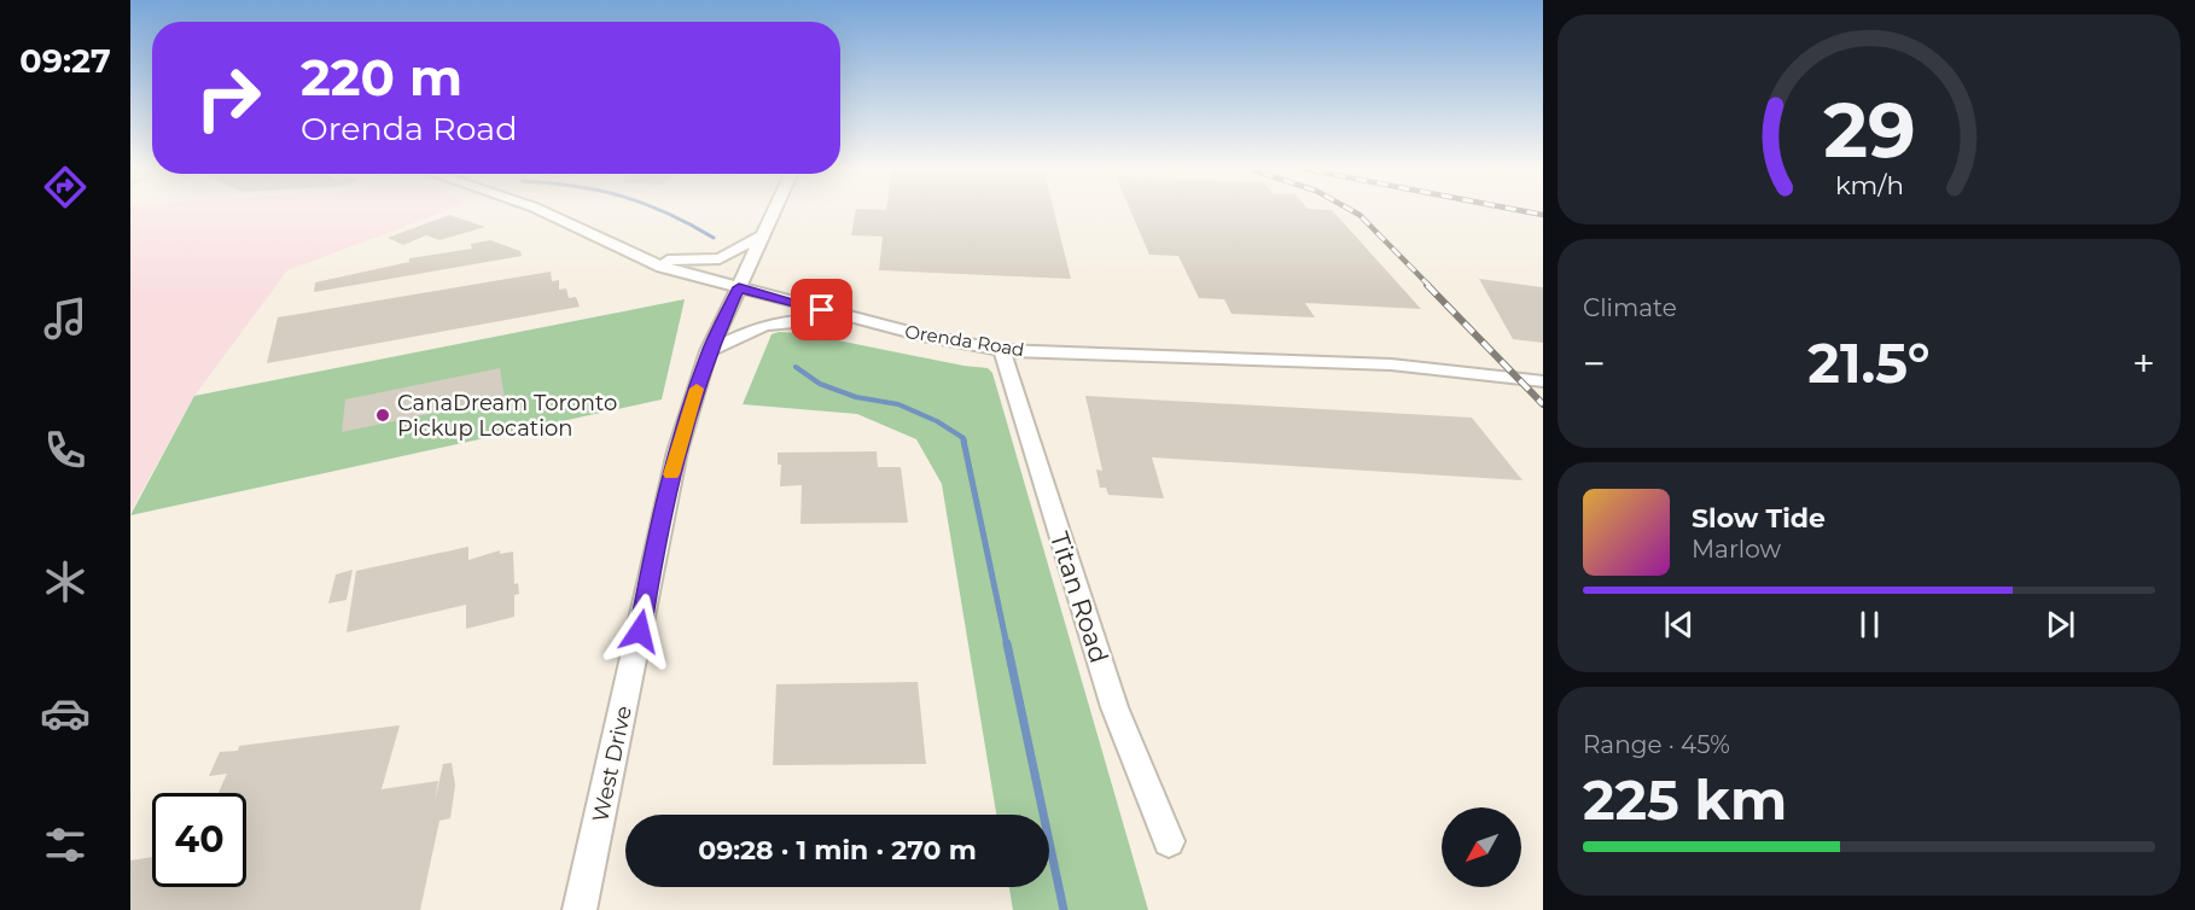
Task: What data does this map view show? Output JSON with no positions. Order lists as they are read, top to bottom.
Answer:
{
  "streets": {
    "street": ["Orenda Road", "Titan Road", "West Drive"]
  },
  "crossings": [
    ["Orenda Road", "Titan Road"],
    ["Orenda Road", "West Drive"]
  ],
  "places": ["CanaDream Toronto Pickup Location"],
  "north": "bottom left",
  "page": {
    "tabs": "09:27",
    "turn": ["220 m", "Orenda Road"],
    "tile": [
      "Climate",
      ["Range · 45%", "225 km"]
    ],
    "heat": ["−", "21.5°", "+"],
    "song": ["Slow Tide", "Marlow"],
    "limit": "40",
    "trip": "09:28 · 1 min · 270 m",
    "gauge": ["29", "km/h"]
  }
}
